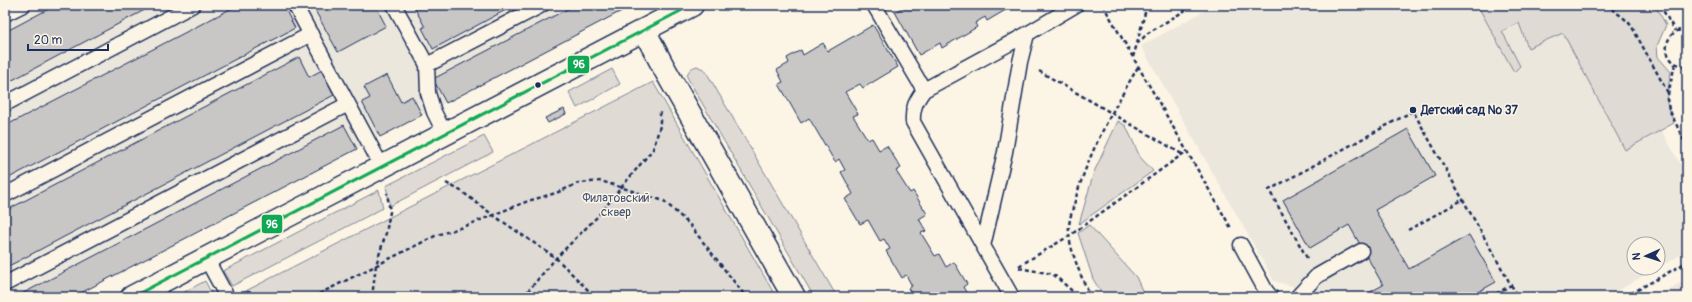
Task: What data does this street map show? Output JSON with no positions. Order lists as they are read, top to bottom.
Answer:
{
  "parks": ["Филатовский сквер"],
  "places": ["Детский сад № 37"],
  "lines": ["transit line 96"],
  "scale_bar": "20 m",
  "north": "left"
}
